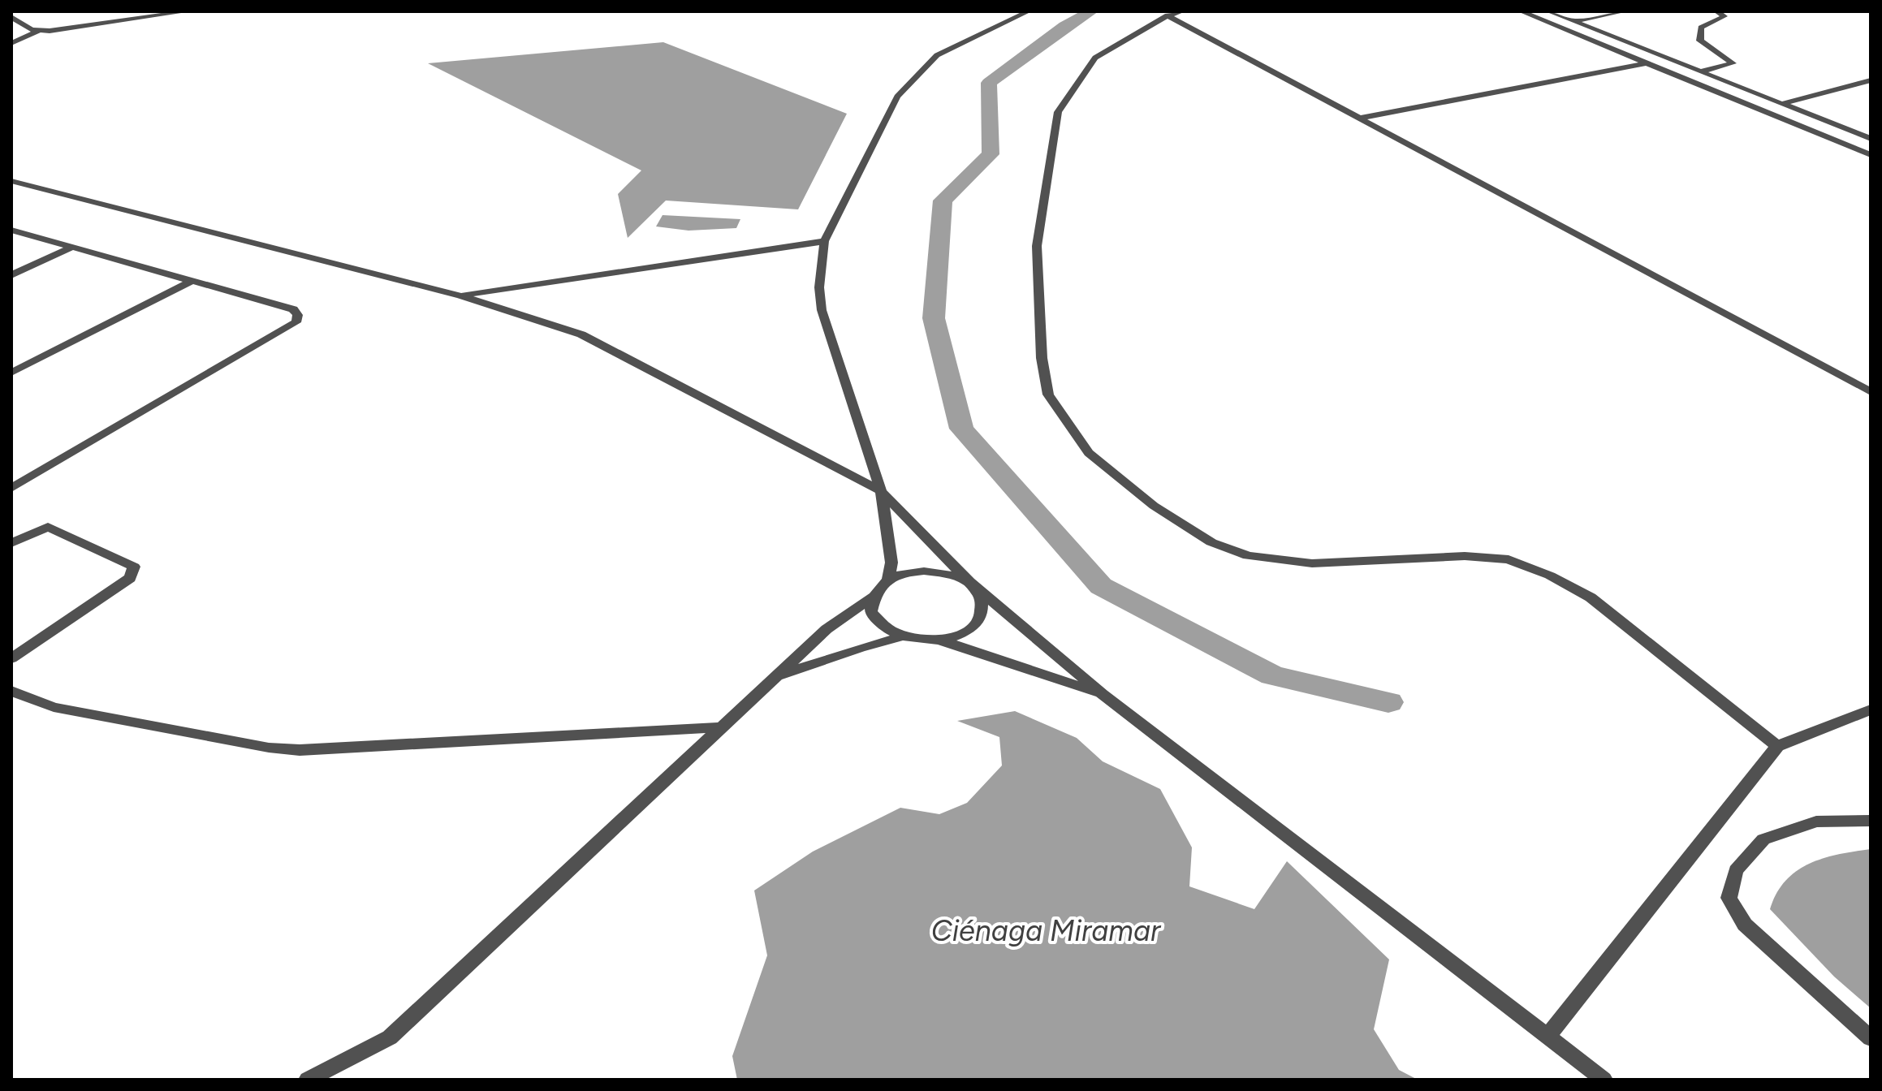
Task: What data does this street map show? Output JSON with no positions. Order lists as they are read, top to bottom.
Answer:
{
  "water": ["Ciénaga Miramar"]
}
